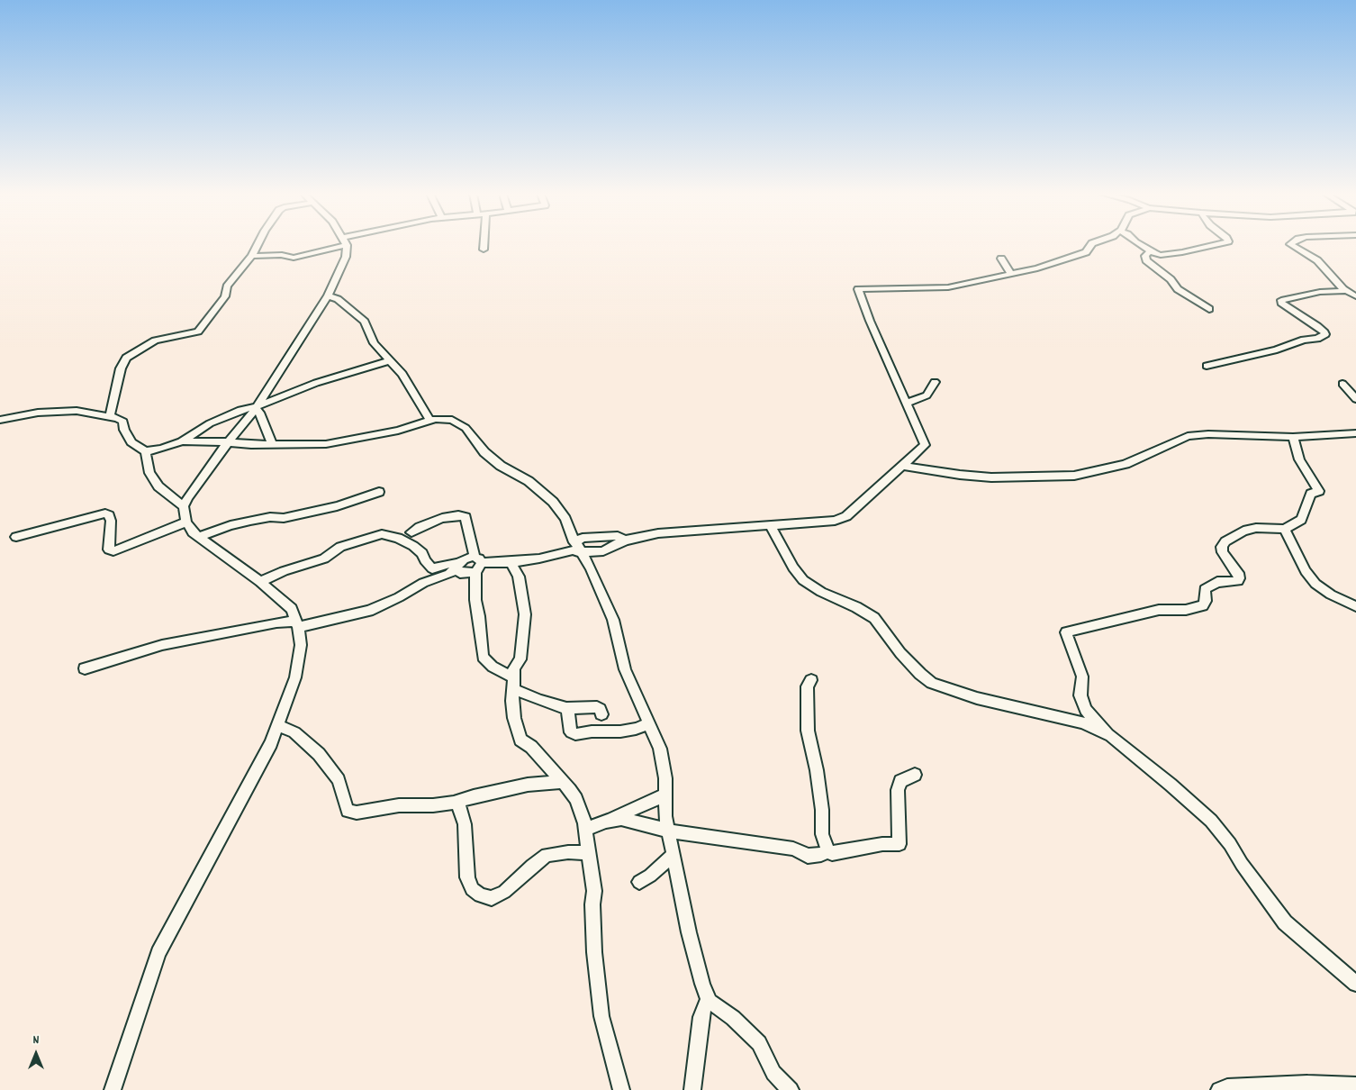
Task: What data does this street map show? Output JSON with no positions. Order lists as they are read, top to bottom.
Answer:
{
  "north": "top"
}
